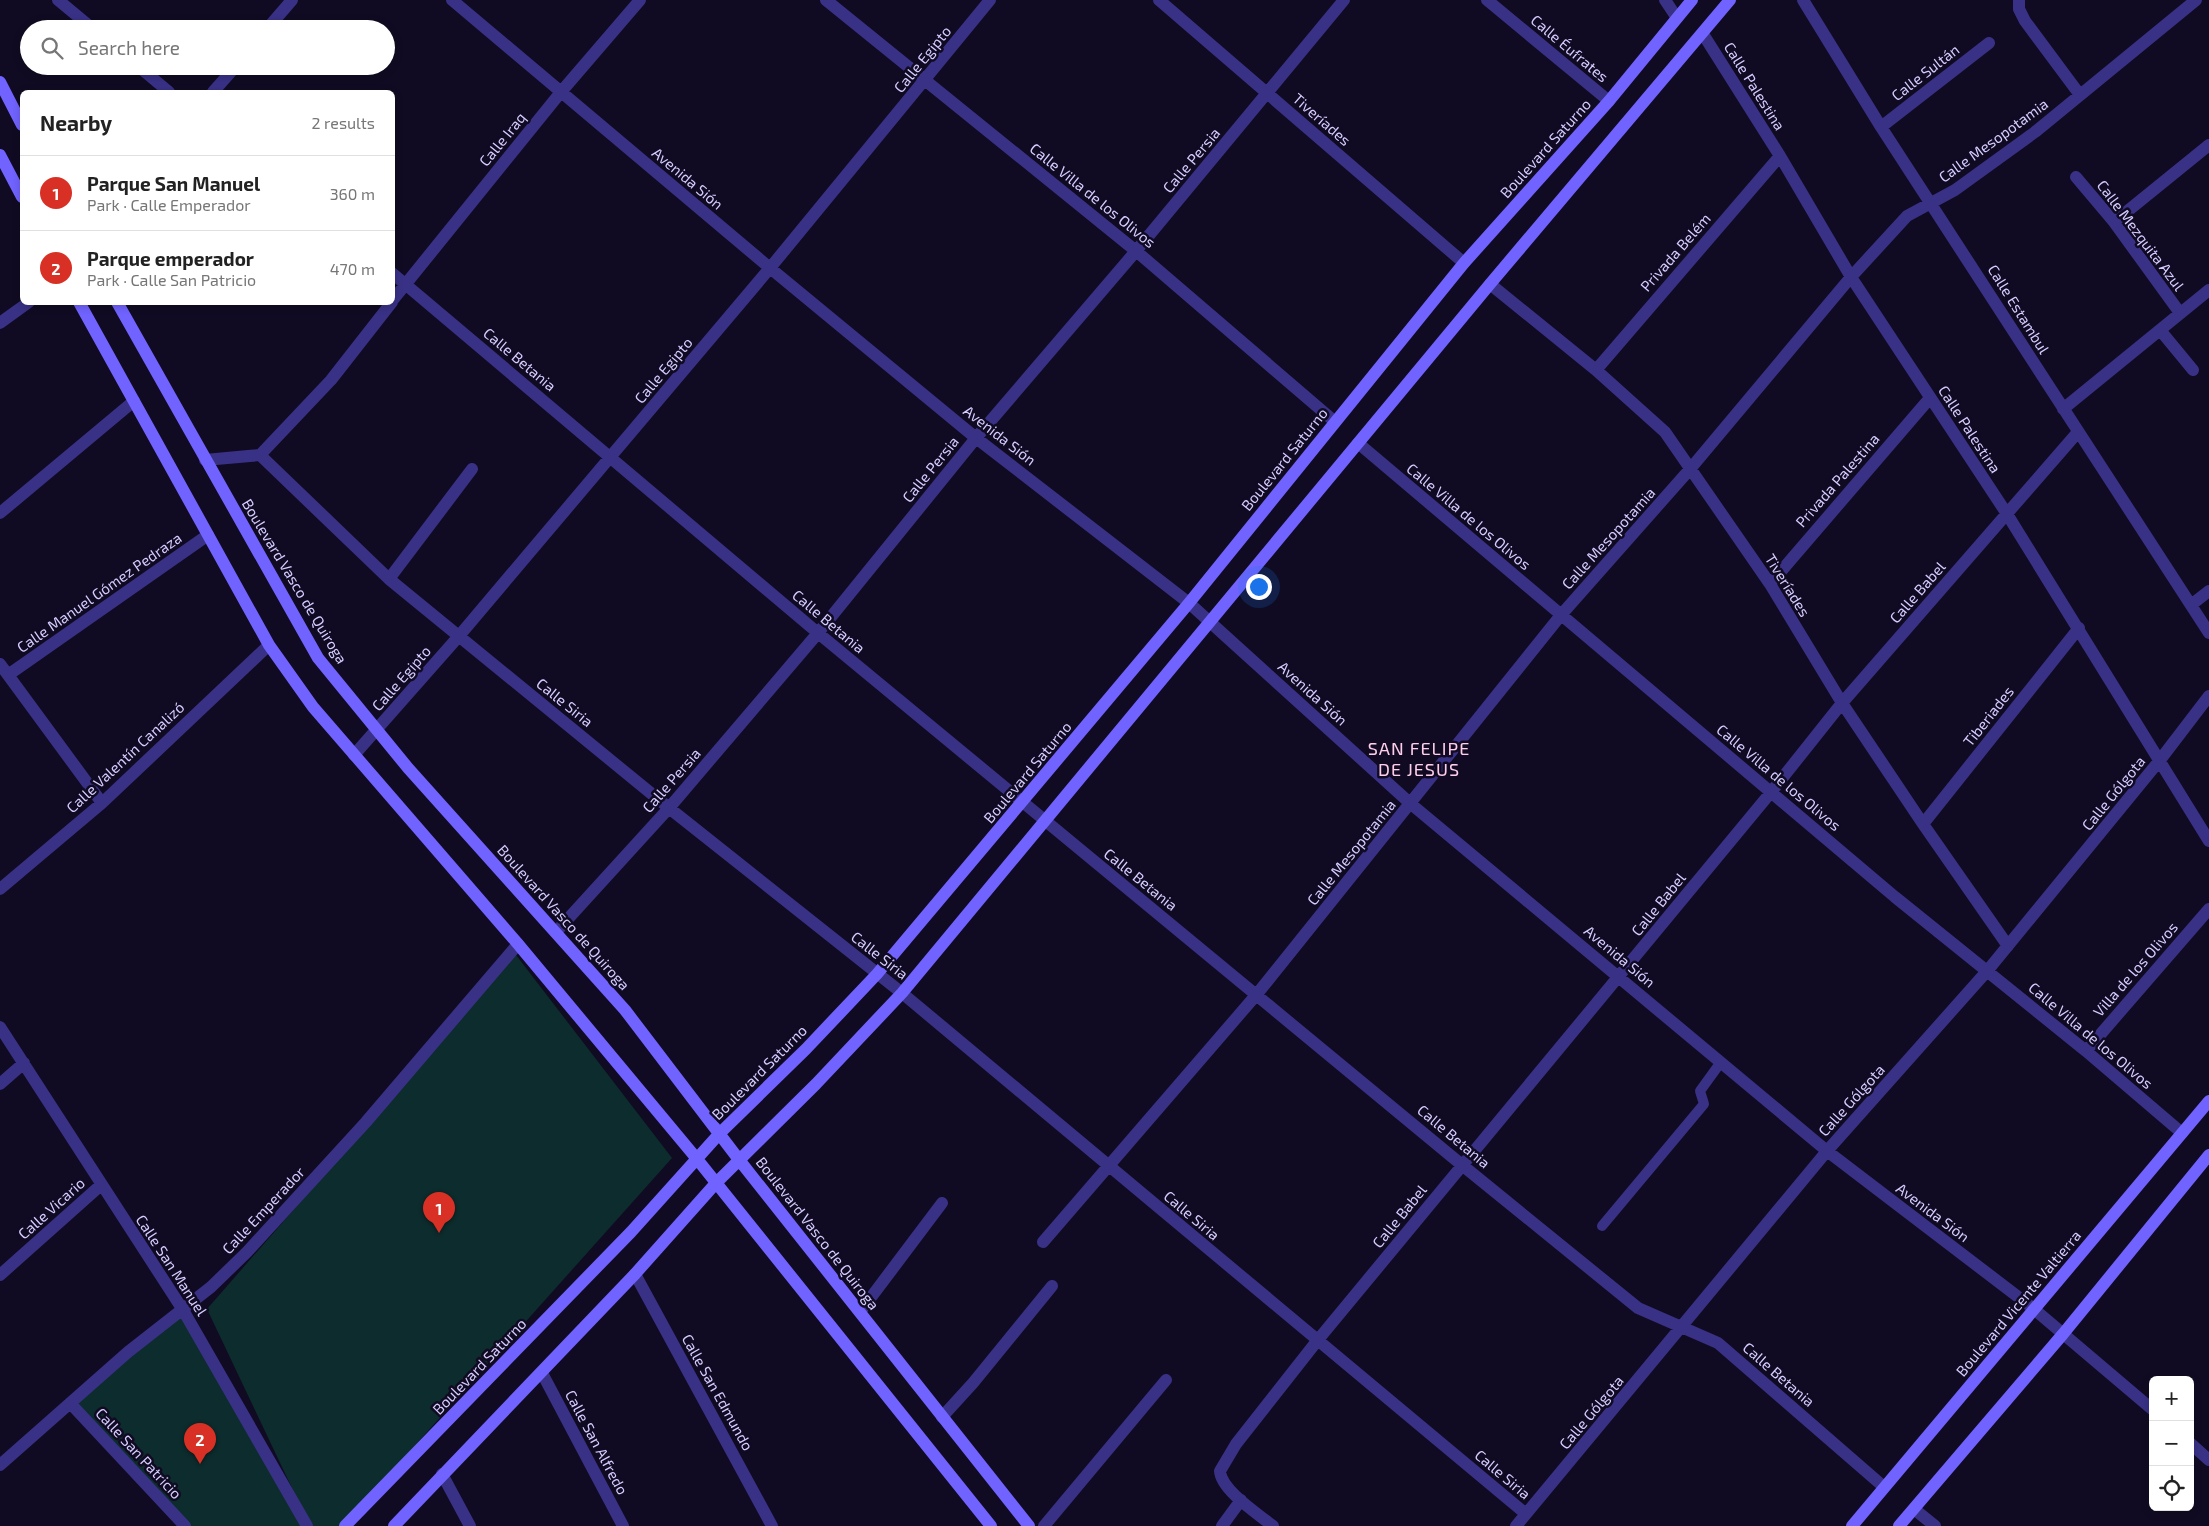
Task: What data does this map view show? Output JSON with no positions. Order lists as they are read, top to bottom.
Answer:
{
  "streets": {
    "street": [
      "Calle Éufrates",
      "Calle Egipto",
      "Calle Sultán",
      "Calle Palestina",
      "Tiveríades",
      "Calle Iraq",
      "Calle Mesopotamia",
      "Boulevard Saturno",
      "Calle Persia",
      "Avenida Sión",
      "Calle Villa de los Olivos",
      "Calle Mezquita Azul",
      "Privada Belém",
      "Calle Estambul",
      "Calle Betania",
      "Privada Palestina",
      "Boulevard Vasco de Quiroga",
      "Calle Manuel Gómez Pedraza",
      "Calle Babel",
      "Calle Siria",
      "Tiberiades",
      "Calle Valentín Canalizó",
      "Calle Gólgota",
      "Villa de los Olivos",
      "Calle Vicario",
      "Calle Emperador",
      "Calle San Manuel",
      "Boulevard Vicente Valtierra",
      "Calle San Edmundo",
      "Calle San Alfredo",
      "Calle San Patricio"
    ]
  },
  "crossings": [
    ["Calle Éufrates", "Boulevard Saturno"],
    ["Calle Egipto", "Avenida Sión"],
    ["Calle Egipto", "Calle Villa de los Olivos"],
    ["Calle Egipto", "Calle Betania"],
    ["Calle Egipto", "Boulevard Vasco de Quiroga"],
    ["Calle Egipto", "Calle Siria"],
    ["Calle Sultán", "Calle Estambul"],
    ["Calle Palestina", "Calle Mesopotamia"],
    ["Calle Palestina", "Privada Belém"],
    ["Calle Palestina", "Privada Palestina"],
    ["Calle Palestina", "Calle Babel"],
    ["Calle Palestina", "Tiberiades"],
    ["Calle Palestina", "Calle Gólgota"],
    ["Tiveríades", "Calle Mesopotamia"],
    ["Tiveríades", "Boulevard Saturno"],
    ["Tiveríades", "Calle Persia"],
    ["Tiveríades", "Privada Belém"],
    ["Tiveríades", "Privada Palestina"],
    ["Tiveríades", "Calle Babel"],
    ["Tiveríades", "Tiberiades"],
    ["Tiveríades", "Calle Gólgota"],
    ["Calle Iraq", "Avenida Sión"],
    ["Calle Iraq", "Calle Betania"],
    ["Calle Iraq", "Calle Siria"],
    ["Calle Mesopotamia", "Avenida Sión"],
    ["Calle Mesopotamia", "Calle Villa de los Olivos"],
    ["Calle Mesopotamia", "Calle Estambul"],
    ["Calle Mesopotamia", "Calle Betania"],
    ["Calle Mesopotamia", "Calle Siria"],
    ["Boulevard Saturno", "Avenida Sión"],
    ["Boulevard Saturno", "Calle Villa de los Olivos"],
    ["Boulevard Saturno", "Calle Betania"],
    ["Boulevard Saturno", "Boulevard Vasco de Quiroga"],
    ["Boulevard Saturno", "Calle Siria"],
    ["Calle Persia", "Avenida Sión"],
    ["Calle Persia", "Calle Villa de los Olivos"],
    ["Calle Persia", "Calle Betania"],
    ["Calle Persia", "Boulevard Vasco de Quiroga"],
    ["Calle Persia", "Calle Siria"],
    ["Avenida Sión", "Calle Babel"],
    ["Avenida Sión", "Calle Gólgota"],
    ["Avenida Sión", "Boulevard Vicente Valtierra"],
    ["Calle Villa de los Olivos", "Calle Babel"],
    ["Calle Villa de los Olivos", "Calle Gólgota"],
    ["Calle Villa de los Olivos", "Villa de los Olivos"],
    ["Calle Villa de los Olivos", "Boulevard Vicente Valtierra"],
    ["Calle Estambul", "Calle Babel"],
    ["Calle Betania", "Calle Babel"],
    ["Calle Betania", "Calle Gólgota"],
    ["Calle Betania", "Boulevard Vicente Valtierra"],
    ["Calle Babel", "Calle Siria"],
    ["Calle Siria", "Calle Gólgota"],
    ["Calle Vicario", "Calle San Manuel"],
    ["Calle Emperador", "Calle San Manuel"],
    ["Calle Emperador", "Calle San Patricio"]
  ],
  "districts": ["SAN FELIPE DE JESUS"],
  "page": {
    "search": "Search here",
    "heading": ["Nearby", "2 results"],
    "list": [
      {
        "mark": "1",
        "name": "Parque San Manuel",
        "note": "Park · Calle Emperador",
        "value": "360 m"
      },
      {
        "mark": "2",
        "name": "Parque emperador",
        "note": "Park · Calle San Patricio",
        "value": "470 m"
      }
    ],
    "pins": ["1", "2"],
    "map_buttons": ["+", "−"]
  }
}
